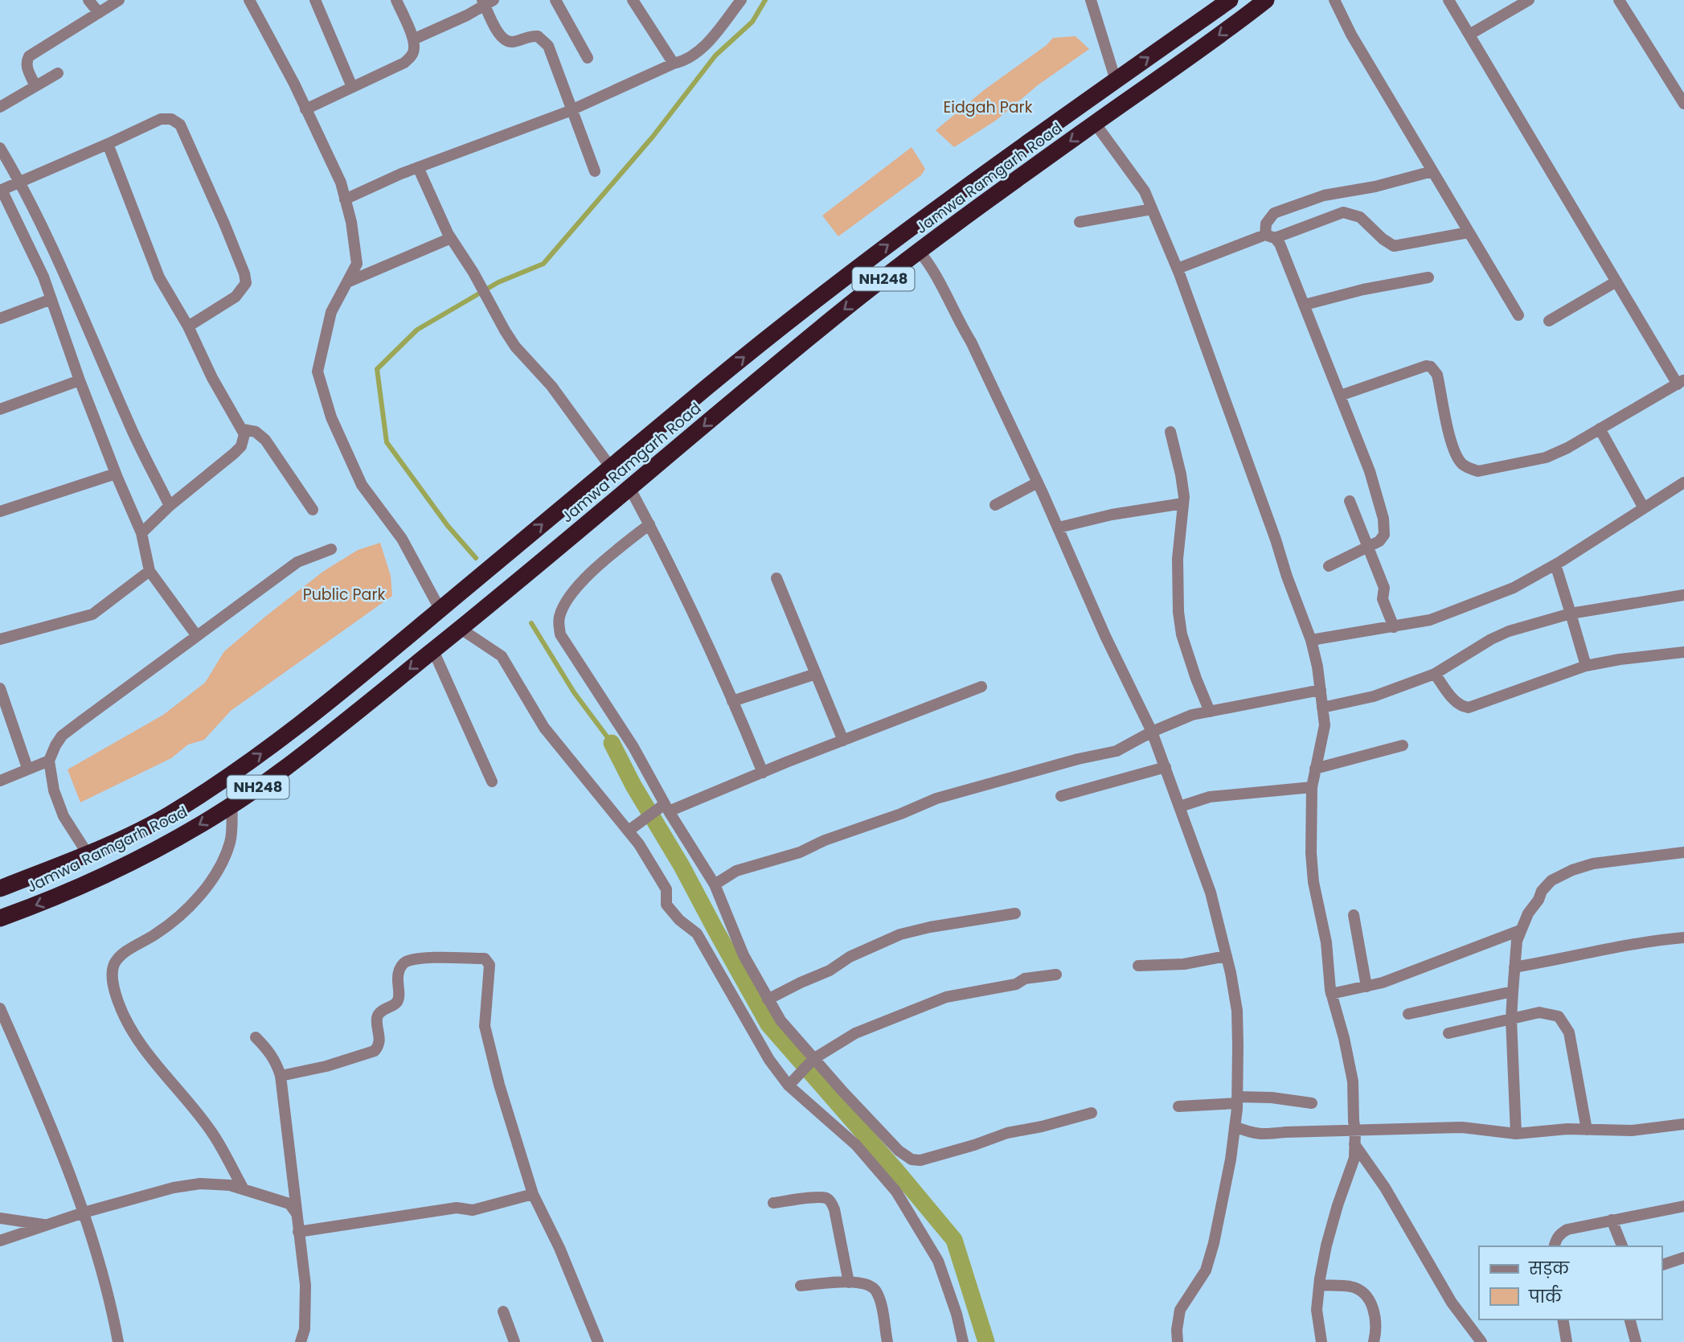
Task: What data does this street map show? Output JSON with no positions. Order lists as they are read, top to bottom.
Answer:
{
  "streets": {
    "highway": ["Jamwa Ramgarh Road", "NH248"]
  },
  "parks": ["Eidgah Park", "Public Park"],
  "legend": ["सड़क", "पार्क"]
}
